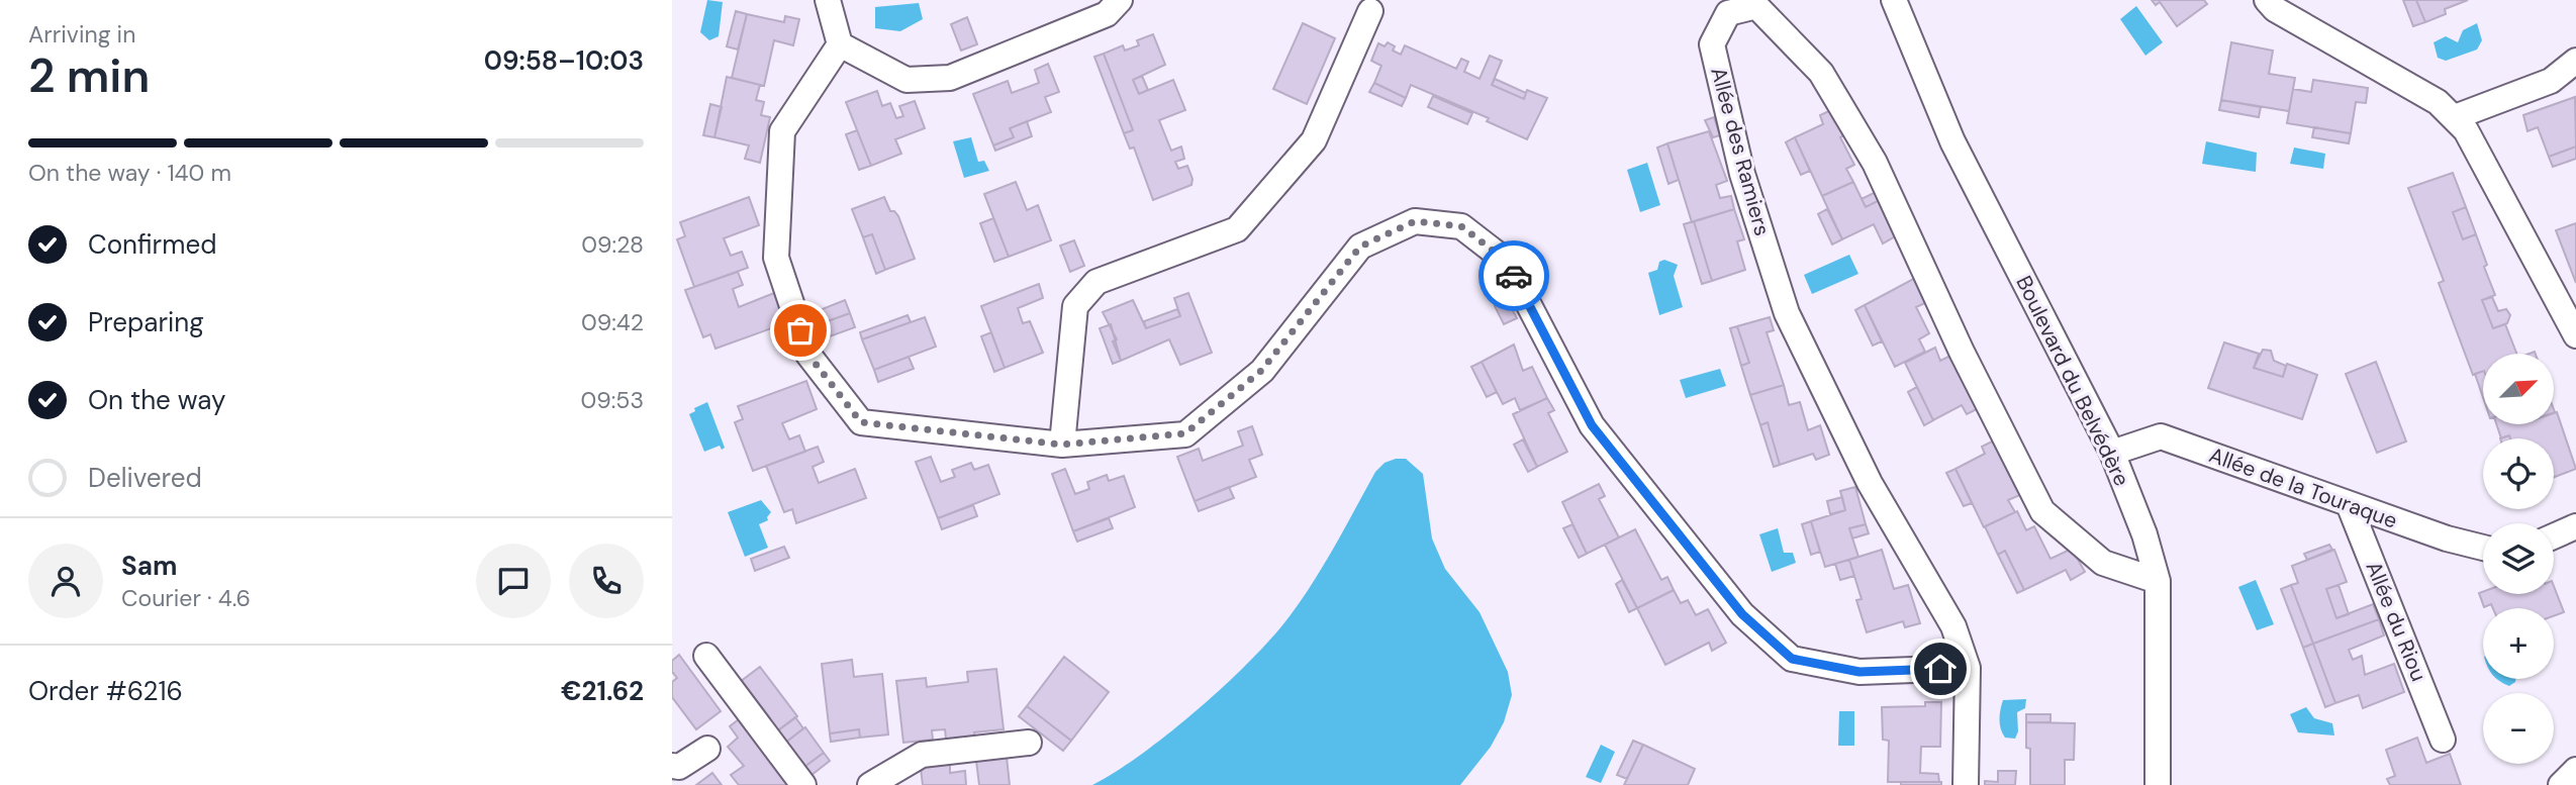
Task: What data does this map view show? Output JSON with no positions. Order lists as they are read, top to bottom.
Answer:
{
  "streets": {
    "street": [
      "Allée des Ramiers",
      "Boulevard du Belvédère",
      "Allée de la Touraque",
      "Allée du Riou"
    ]
  },
  "crossings": [
    ["Allée des Ramiers", "Boulevard du Belvédère"],
    ["Boulevard du Belvédère", "Allée de la Touraque"],
    ["Allée de la Touraque", "Allée du Riou"]
  ],
  "north": "top right",
  "page": {
    "heading": ["2 min", "Arriving in", "09:58–10:03"],
    "panel": [
      "Sam",
      "Courier · 4.6",
      "Order #6216",
      "€21.62"
    ],
    "bar": "On the way · 140 m",
    "list": [
      ["Confirmed", "09:28"],
      ["Preparing", "09:42"],
      ["On the way", "09:53"],
      "Delivered"
    ],
    "map_buttons": ["+", "−"]
  }
}
